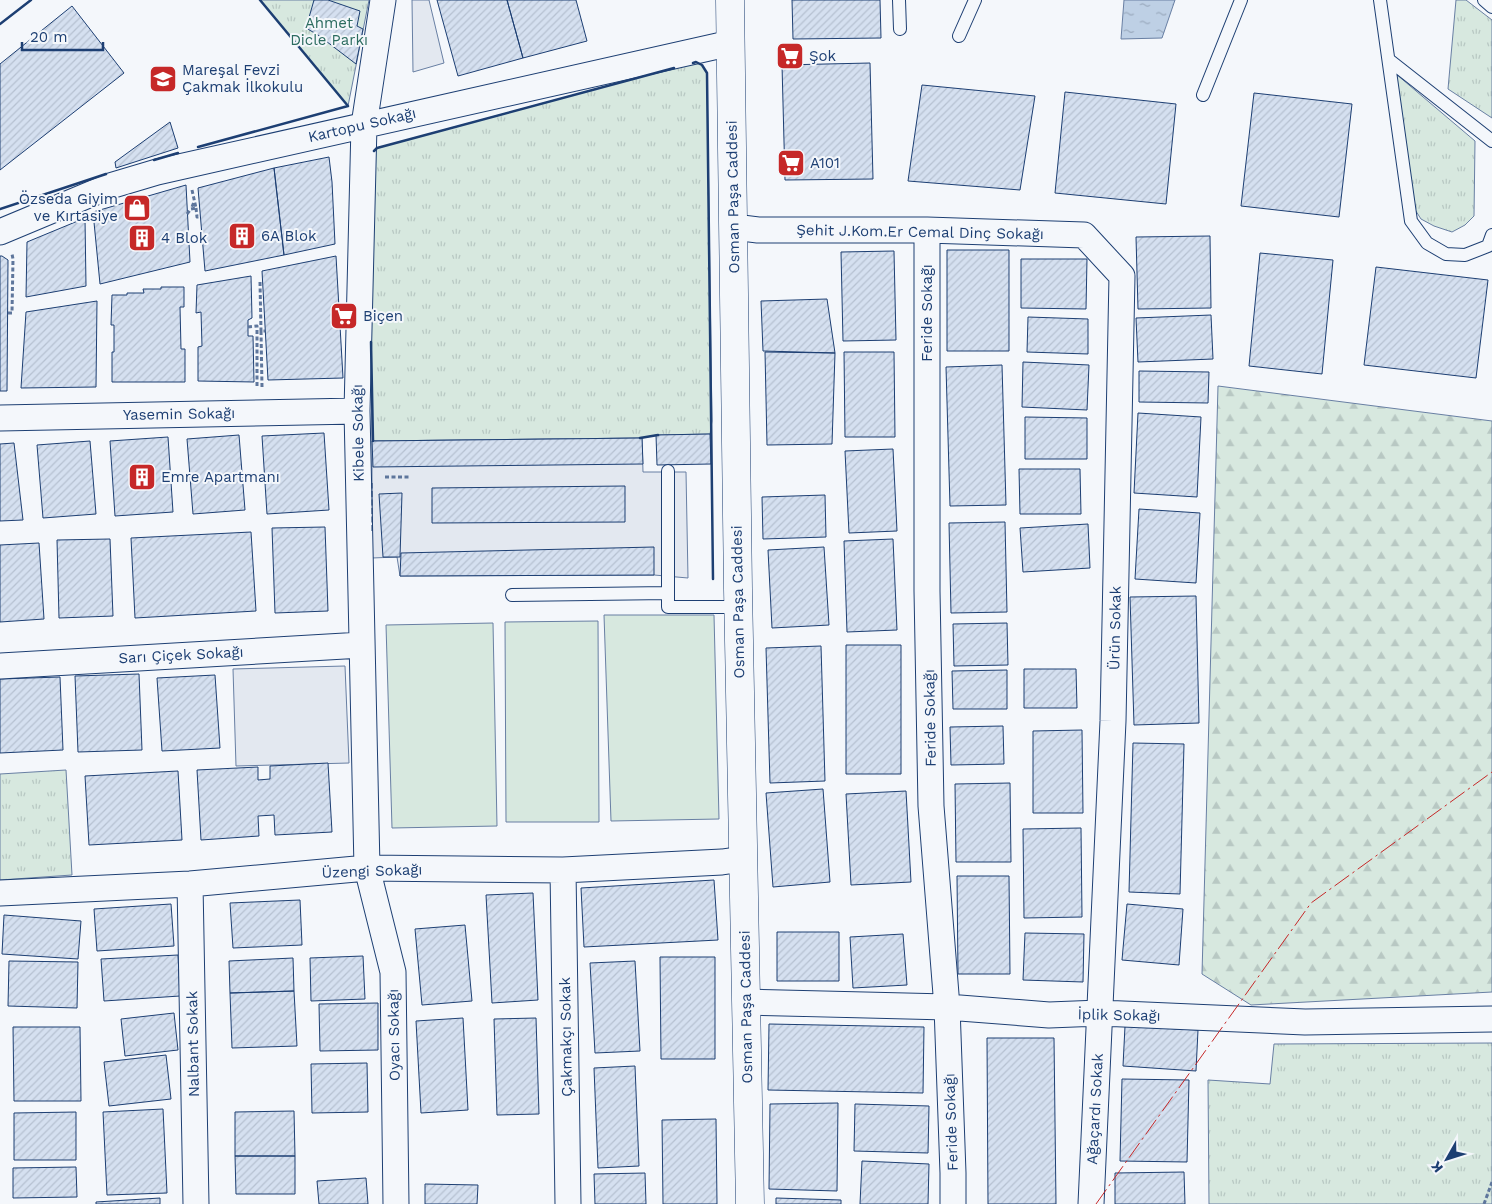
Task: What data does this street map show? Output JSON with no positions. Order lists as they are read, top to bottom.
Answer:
{
  "streets": {
    "main road": ["Osman Paşa Caddesi"],
    "street": [
      "Kartopu Sokağı",
      "Şehit J.Kom.Er Cemal Dinç Sokağı",
      "Feride Sokağı",
      "Yasemin Sokağı",
      "Kibele Sokağı",
      "Ürün Sokak",
      "Sarı Çiçek Sokağı",
      "Üzengi Sokağı",
      "İplik Sokağı",
      "Oyacı Sokağı",
      "Çakmakçı Sokak",
      "Nalbant Sokak",
      "Ağaçardı Sokak"
    ]
  },
  "crossings": [
    ["Kartopu Sokağı", "Osman Paşa Caddesi"],
    ["Kartopu Sokağı", "Kibele Sokağı"],
    ["Osman Paşa Caddesi", "Şehit J.Kom.Er Cemal Dinç Sokağı"],
    ["Osman Paşa Caddesi", "Üzengi Sokağı"],
    ["Osman Paşa Caddesi", "İplik Sokağı"],
    ["Şehit J.Kom.Er Cemal Dinç Sokağı", "Feride Sokağı"],
    ["Şehit J.Kom.Er Cemal Dinç Sokağı", "Ürün Sokak"],
    ["Feride Sokağı", "İplik Sokağı"],
    ["Yasemin Sokağı", "Kibele Sokağı"],
    ["Kibele Sokağı", "Sarı Çiçek Sokağı"],
    ["Kibele Sokağı", "Üzengi Sokağı"],
    ["Kibele Sokağı", "Oyacı Sokağı"],
    ["Ürün Sokak", "İplik Sokağı"],
    ["Ürün Sokak", "Ağaçardı Sokak"],
    ["Üzengi Sokağı", "Oyacı Sokağı"],
    ["Üzengi Sokağı", "Çakmakçı Sokak"],
    ["Üzengi Sokağı", "Nalbant Sokak"],
    ["İplik Sokağı", "Ağaçardı Sokak"]
  ],
  "parks": ["Ahmet Dicle Parkı"],
  "places": {
    "supermarket": ["Şok", "A101", "Biçen"],
    "school or university": ["Mareşal Fevzi Çakmak İlkokulu"],
    "shop": ["Özseda Giyim ve Kırtasiye"],
    "building": ["6A Blok", "4 Blok", "Emre Apartmanı"]
  },
  "scale_bar": "20 m",
  "north": "bottom left"
}
